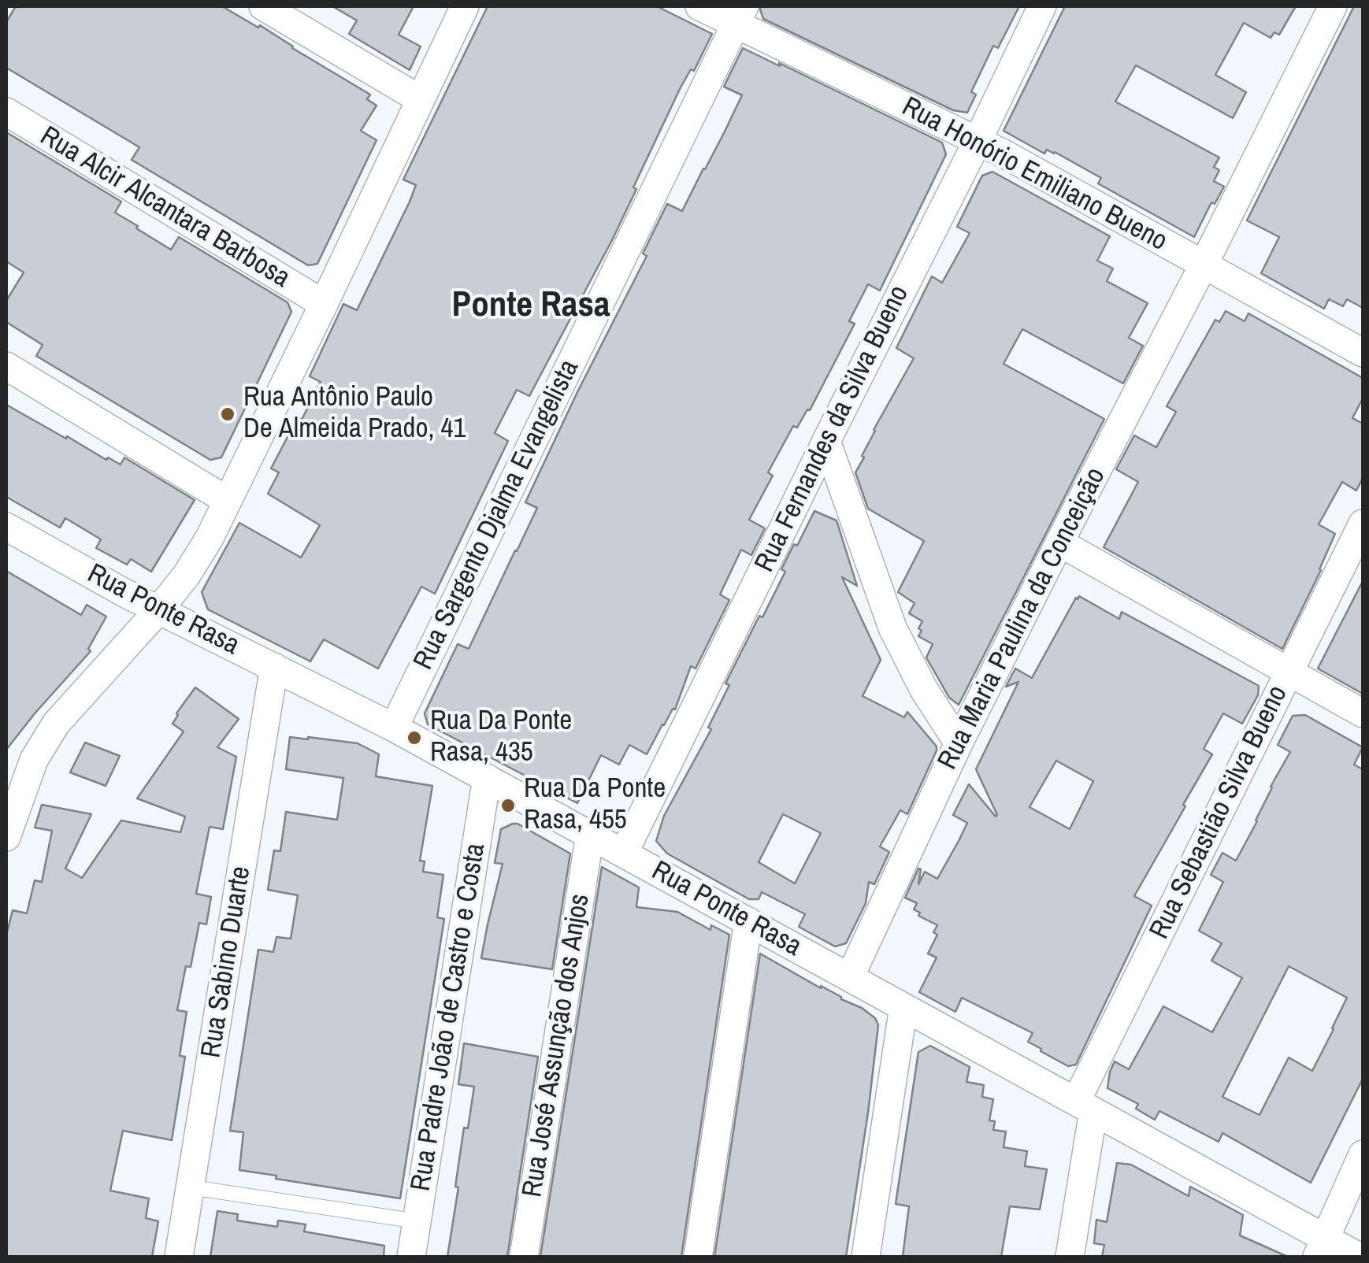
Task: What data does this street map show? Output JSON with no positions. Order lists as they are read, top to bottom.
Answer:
{
  "streets": {
    "street": [
      "Rua Honório Emiliano Bueno",
      "Rua Alcir Alcantara Barbosa",
      "Rua Fernandes da Silva Bueno",
      "Rua Sargento Djalma Evangelista",
      "Rua Ponte Rasa",
      "Rua Maria Paulina da Conceição",
      "Rua Sebastião Silva Bueno",
      "Rua Sabino Duarte",
      "Rua Padre João de Castro e Costa",
      "Rua José Assunção dos Anjos"
    ]
  },
  "crossings": [
    ["Rua Honório Emiliano Bueno", "Rua Fernandes da Silva Bueno"],
    ["Rua Honório Emiliano Bueno", "Rua Sargento Djalma Evangelista"],
    ["Rua Honório Emiliano Bueno", "Rua Maria Paulina da Conceição"],
    ["Rua Fernandes da Silva Bueno", "Rua Ponte Rasa"],
    ["Rua Sargento Djalma Evangelista", "Rua Ponte Rasa"],
    ["Rua Ponte Rasa", "Rua Maria Paulina da Conceição"],
    ["Rua Ponte Rasa", "Rua Sebastião Silva Bueno"],
    ["Rua Ponte Rasa", "Rua Sabino Duarte"],
    ["Rua Ponte Rasa", "Rua Padre João de Castro e Costa"],
    ["Rua Ponte Rasa", "Rua José Assunção dos Anjos"]
  ],
  "districts": ["Ponte Rasa"],
  "places": ["Rua Antônio Paulo De Almeida Prado, 41", "Rua Da Ponte Rasa, 435", "Rua Da Ponte Rasa, 455"]
}
